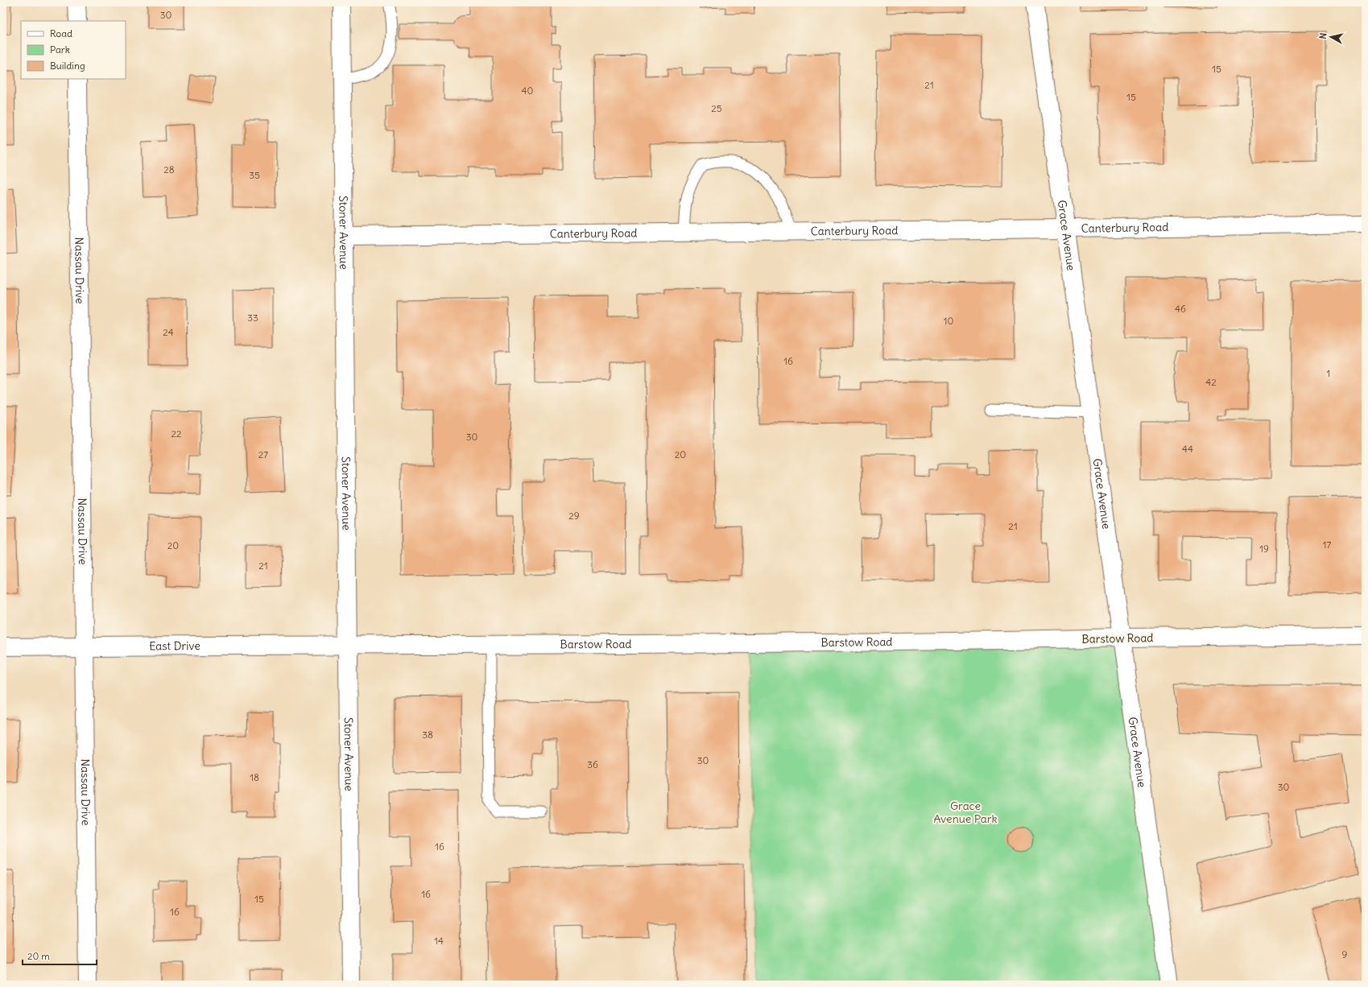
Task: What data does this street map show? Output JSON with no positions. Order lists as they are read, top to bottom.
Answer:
{
  "streets": {
    "street": [
      "Canterbury Road",
      "Stoner Avenue",
      "Grace Avenue",
      "Nassau Drive",
      "Barstow Road",
      "East Drive"
    ]
  },
  "crossings": [
    ["Canterbury Road", "Stoner Avenue"],
    ["Canterbury Road", "Grace Avenue"],
    ["Stoner Avenue", "Barstow Road"],
    ["Stoner Avenue", "East Drive"],
    ["Grace Avenue", "Barstow Road"],
    ["Nassau Drive", "East Drive"],
    ["Barstow Road", "East Drive"]
  ],
  "parks": ["Grace Avenue Park"],
  "house_numbers": [
    "30",
    "15",
    "21",
    "40",
    "15",
    "25",
    "28",
    "35",
    "46",
    "33",
    "10",
    "24",
    "16",
    "1",
    "42",
    "22",
    "30",
    "44",
    "27",
    "20",
    "29",
    "21",
    "17",
    "20",
    "19",
    "21",
    "38",
    "30",
    "36",
    "18",
    "30",
    "16",
    "16",
    "15",
    "16",
    "14",
    "9"
  ],
  "legend": ["Road", "Park", "Building"],
  "scale_bar": "20 m",
  "north": "left"
}
